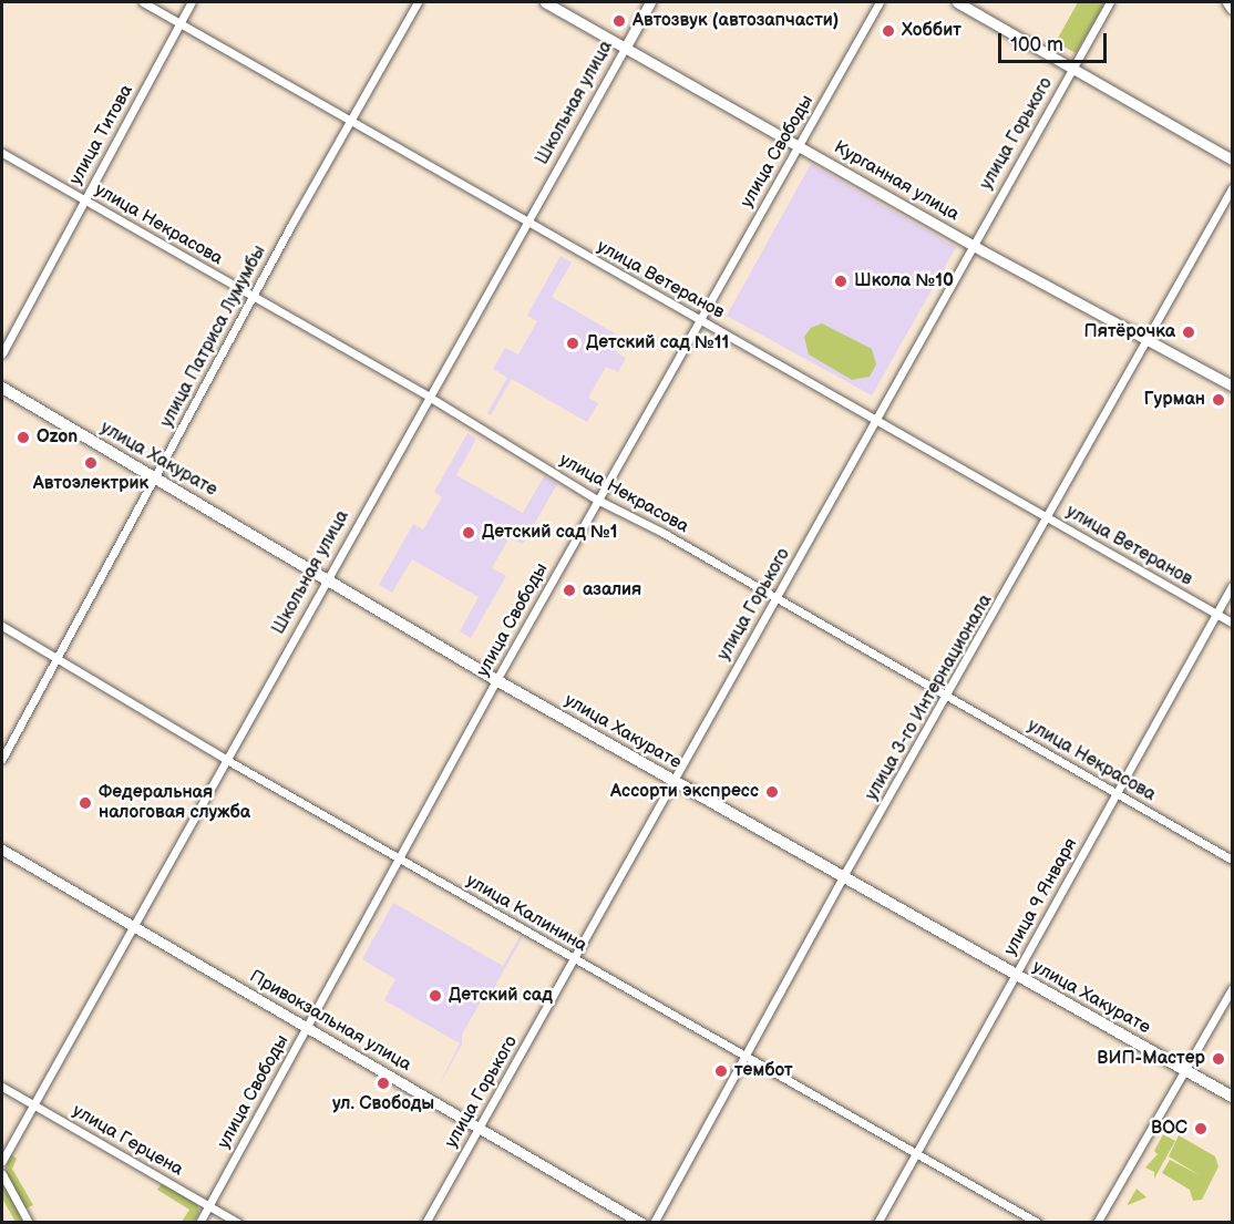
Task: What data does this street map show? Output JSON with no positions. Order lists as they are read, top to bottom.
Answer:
{
  "streets": {
    "main road": ["улица Хакурате"],
    "street": [
      "Школьная улица",
      "улица Горького",
      "улица Титова",
      "улица Свободы",
      "Курганная улица",
      "улица Некрасова",
      "улица Ветеранов",
      "улица Патриса Лумумбы",
      "улица 3-го Интернационала",
      "улица 9 Января",
      "улица Калинина",
      "Привокзальная улица",
      "улица Герцена"
    ]
  },
  "crossings": [
    ["Школьная улица", "Курганная улица"],
    ["Школьная улица", "улица Некрасова"],
    ["Школьная улица", "улица Ветеранов"],
    ["Школьная улица", "улица Хакурате"],
    ["Школьная улица", "улица Калинина"],
    ["Школьная улица", "Привокзальная улица"],
    ["Школьная улица", "улица Герцена"],
    ["улица Горького", "Курганная улица"],
    ["улица Горького", "улица Некрасова"],
    ["улица Горького", "улица Ветеранов"],
    ["улица Горького", "улица Хакурате"],
    ["улица Горького", "улица Калинина"],
    ["улица Горького", "Привокзальная улица"],
    ["улица Титова", "улица Некрасова"],
    ["улица Титова", "улица Ветеранов"],
    ["улица Свободы", "Курганная улица"],
    ["улица Свободы", "улица Некрасова"],
    ["улица Свободы", "улица Ветеранов"],
    ["улица Свободы", "улица Хакурате"],
    ["улица Свободы", "улица Калинина"],
    ["улица Свободы", "Привокзальная улица"],
    ["улица Свободы", "улица Герцена"],
    ["Курганная улица", "улица 3-го Интернационала"],
    ["улица Некрасова", "улица Патриса Лумумбы"],
    ["улица Некрасова", "улица 3-го Интернационала"],
    ["улица Некрасова", "улица 9 Января"],
    ["улица Ветеранов", "улица Патриса Лумумбы"],
    ["улица Ветеранов", "улица 3-го Интернационала"],
    ["улица Ветеранов", "улица 9 Января"],
    ["улица Патриса Лумумбы", "улица Хакурате"],
    ["улица Патриса Лумумбы", "улица Калинина"],
    ["улица Хакурате", "улица 3-го Интернационала"],
    ["улица Хакурате", "улица 9 Января"],
    ["улица 3-го Интернационала", "улица Калинина"],
    ["улица 9 Января", "улица Калинина"]
  ],
  "places": [
    "Автозвук (автозапчасти)",
    "Хоббит",
    "Школа №10",
    "Пятёрочка",
    "Детский сад №11",
    "Гурман",
    "Ozon",
    "Автоэлектрик",
    "Детский сад №1",
    "азалия",
    "Ассорти экспресс",
    "Федеральная налоговая служба",
    "Детский сад",
    "ВИП-Мастер",
    "тембот",
    "ул. Свободы",
    "ВОС"
  ],
  "scale_bar": "100 m"
}
